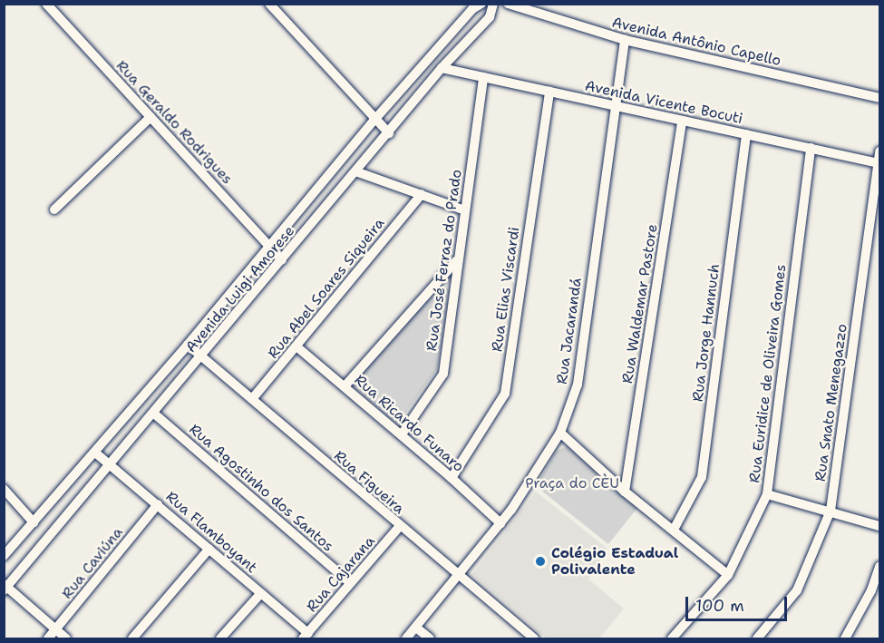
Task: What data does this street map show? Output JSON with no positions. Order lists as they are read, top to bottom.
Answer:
{
  "streets": {
    "street": [
      "Avenida Antônio Capello",
      "Avenida Vicente Bocuti",
      "Rua Geraldo Rodrigues",
      "Rua José Ferraz do Prado",
      "Rua Abel Soares Siqueira",
      "Avenida Luigi Amorese",
      "Rua Elias Viscardi",
      "Rua Waldemar Pastore",
      "Rua Jacarandá",
      "Rua Jorge Hannuch",
      "Rua Euridice de Oliveira Gomes",
      "Rua Snato Menegazzo",
      "Rua Ricardo Funaro",
      "Rua Figueira",
      "Rua Agostinho dos Santos",
      "Rua Flamboyant",
      "Rua Caviúna",
      "Rua Cajarana"
    ]
  },
  "crossings": [
    ["Avenida Antônio Capello", "Rua Jacarandá"],
    ["Avenida Vicente Bocuti", "Rua José Ferraz do Prado"],
    ["Avenida Vicente Bocuti", "Avenida Luigi Amorese"],
    ["Avenida Vicente Bocuti", "Rua Elias Viscardi"],
    ["Avenida Vicente Bocuti", "Rua Waldemar Pastore"],
    ["Avenida Vicente Bocuti", "Rua Jacarandá"],
    ["Avenida Vicente Bocuti", "Rua Jorge Hannuch"],
    ["Avenida Vicente Bocuti", "Rua Euridice de Oliveira Gomes"],
    ["Avenida Vicente Bocuti", "Rua Snato Menegazzo"],
    ["Rua Geraldo Rodrigues", "Avenida Luigi Amorese"],
    ["Rua José Ferraz do Prado", "Rua Ricardo Funaro"],
    ["Rua Abel Soares Siqueira", "Rua Ricardo Funaro"],
    ["Rua Abel Soares Siqueira", "Rua Figueira"],
    ["Avenida Luigi Amorese", "Rua Figueira"],
    ["Avenida Luigi Amorese", "Rua Agostinho dos Santos"],
    ["Avenida Luigi Amorese", "Rua Flamboyant"],
    ["Rua Elias Viscardi", "Rua Ricardo Funaro"],
    ["Rua Jacarandá", "Rua Ricardo Funaro"],
    ["Rua Jacarandá", "Rua Figueira"],
    ["Rua Figueira", "Rua Cajarana"],
    ["Rua Agostinho dos Santos", "Rua Cajarana"],
    ["Rua Flamboyant", "Rua Caviúna"],
    ["Rua Flamboyant", "Rua Cajarana"]
  ],
  "parks": ["Praça do CÈU"],
  "places": ["Colégio Estadual Polivalente"],
  "scale_bar": "100 m"
}
